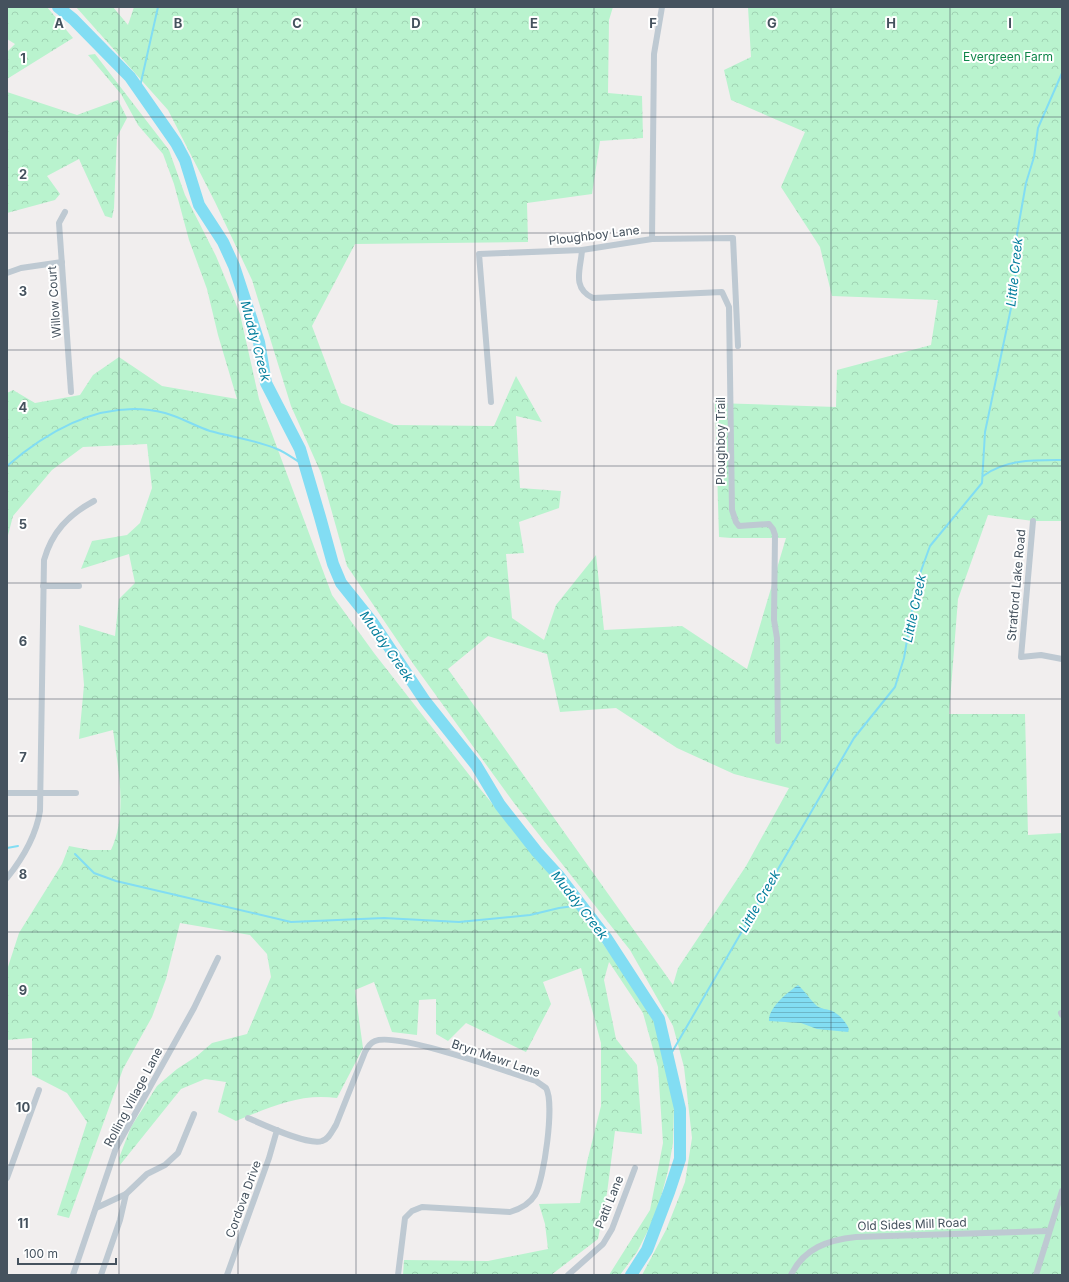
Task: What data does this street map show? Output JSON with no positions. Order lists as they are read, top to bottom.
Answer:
{
  "streets": {
    "street": [
      "Ploughboy Lane",
      "Willow Court",
      "Ploughboy Trail",
      "Stratford Lake Road",
      "Bryn Mawr Lane",
      "Rolling Village Lane",
      "Cordova Drive",
      "Patti Lane",
      "Old Sides Mill Road"
    ]
  },
  "crossings": [
    ["Ploughboy Lane", "Ploughboy Trail"],
    ["Bryn Mawr Lane", "Cordova Drive"]
  ],
  "water": ["Little Creek", "Muddy Creek"],
  "parks": ["Evergreen Farm"],
  "scale_bar": "100 m",
  "grid": {
    "columns": [
      "A",
      "B",
      "C",
      "D",
      "E",
      "F",
      "G",
      "H",
      "I"
    ],
    "rows": [
      "1",
      "2",
      "3",
      "4",
      "5",
      "6",
      "7",
      "8",
      "9",
      "10",
      "11"
    ]
  }
}
